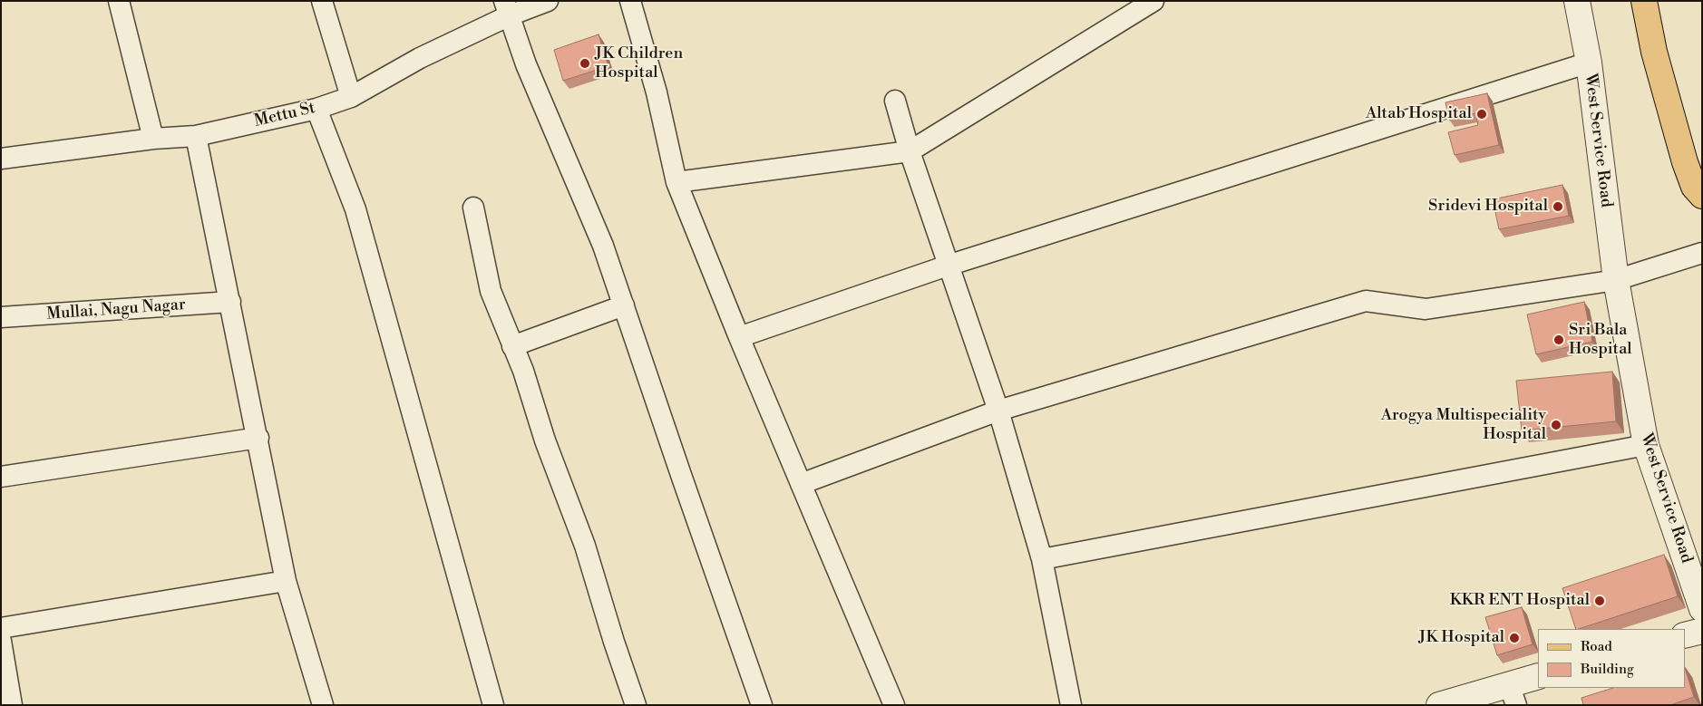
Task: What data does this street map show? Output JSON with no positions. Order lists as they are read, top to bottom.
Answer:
{
  "streets": {
    "street": ["Mettu St", "West Service Road", "Mullai, Nagu Nagar"]
  },
  "places": [
    "JK Children Hospital",
    "Altab Hospital",
    "Sridevi Hospital",
    "Sri Bala Hospital",
    "Arogya Multispeciality Hospital",
    "KKR ENT Hospital",
    "JK Hospital"
  ],
  "legend": ["Road", "Building"]
}
